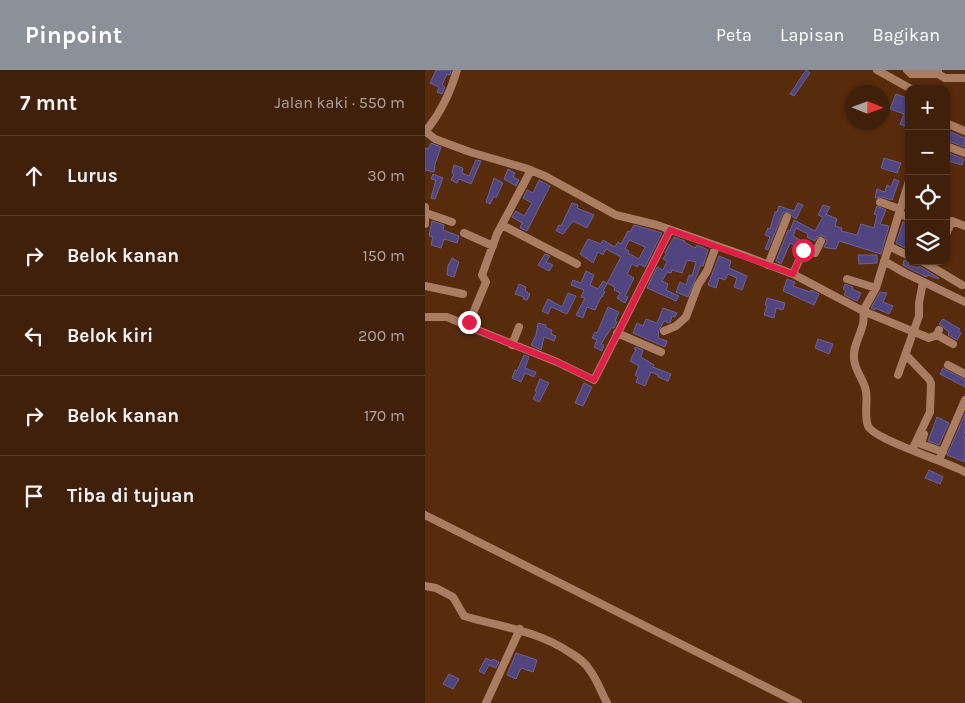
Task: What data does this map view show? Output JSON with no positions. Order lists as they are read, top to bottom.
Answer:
{
  "north": "right",
  "page": {
    "header": "Pinpoint",
    "nav": ["Peta", "Lapisan", "Bagikan"],
    "heading": ["7 mnt", "Jalan kaki · 550 m"],
    "map_buttons": ["+", "−"],
    "list": [
      ["Lurus", "30 m"],
      ["Belok kanan", "150 m"],
      ["Belok kiri", "200 m"],
      ["Belok kanan", "170 m"],
      "Tiba di tujuan"
    ]
  }
}
